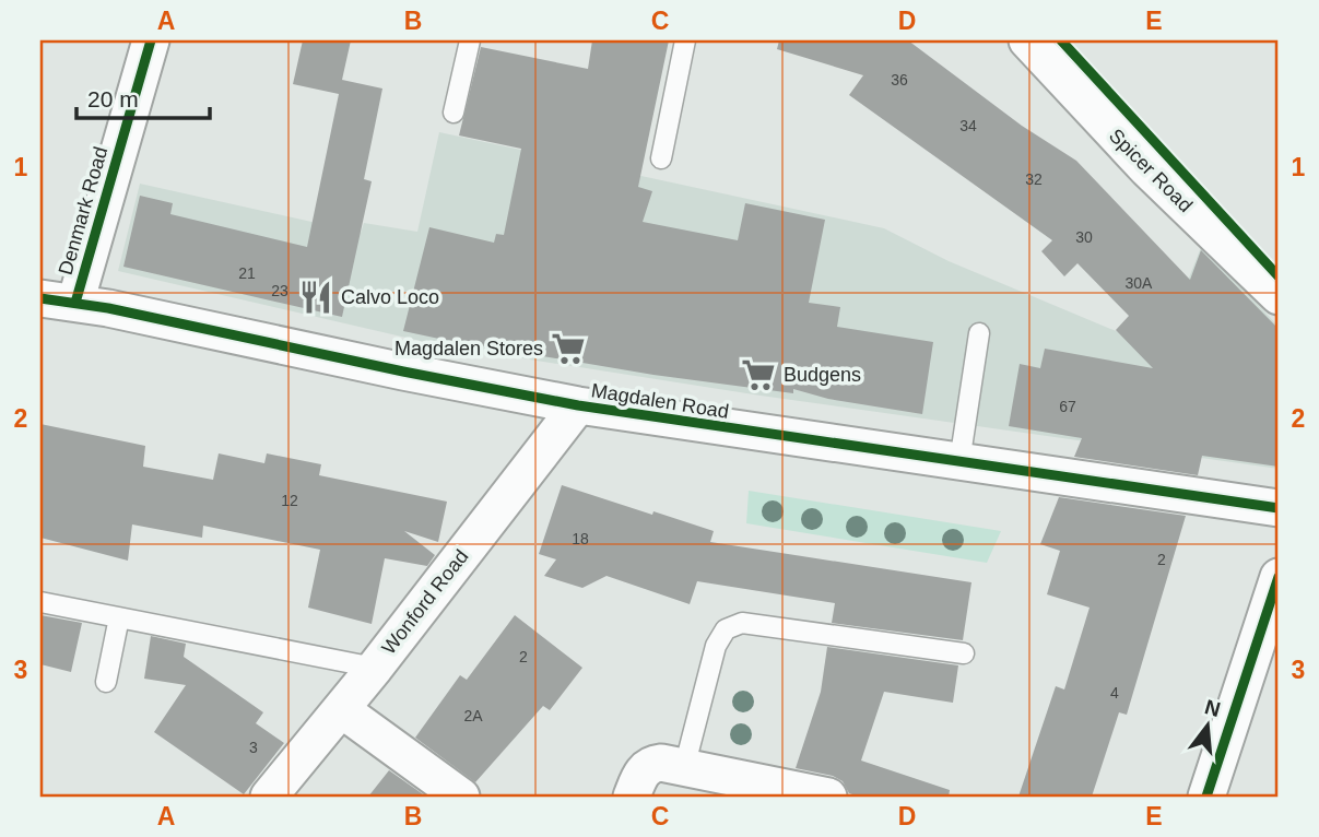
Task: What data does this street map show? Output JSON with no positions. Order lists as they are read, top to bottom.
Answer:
{
  "streets": {
    "street": [
      "Spicer Road",
      "Denmark Road",
      "Magdalen Road",
      "Wonford Road"
    ]
  },
  "crossings": [
    ["Denmark Road", "Magdalen Road"],
    ["Magdalen Road", "Wonford Road"]
  ],
  "places": {
    "restaurant": ["Calvo Loco"],
    "supermarket": ["Magdalen Stores", "Budgens"]
  },
  "house_numbers": [
    "36",
    "34",
    "32",
    "30",
    "21",
    "30A",
    "23",
    "67",
    "12",
    "18",
    "2",
    "2",
    "4",
    "2A",
    "3"
  ],
  "scale_bar": "20 m",
  "north": "top",
  "grid": {
    "columns": [
      "A",
      "B",
      "C",
      "D",
      "E"
    ],
    "rows": ["1", "2", "3"]
  }
}
